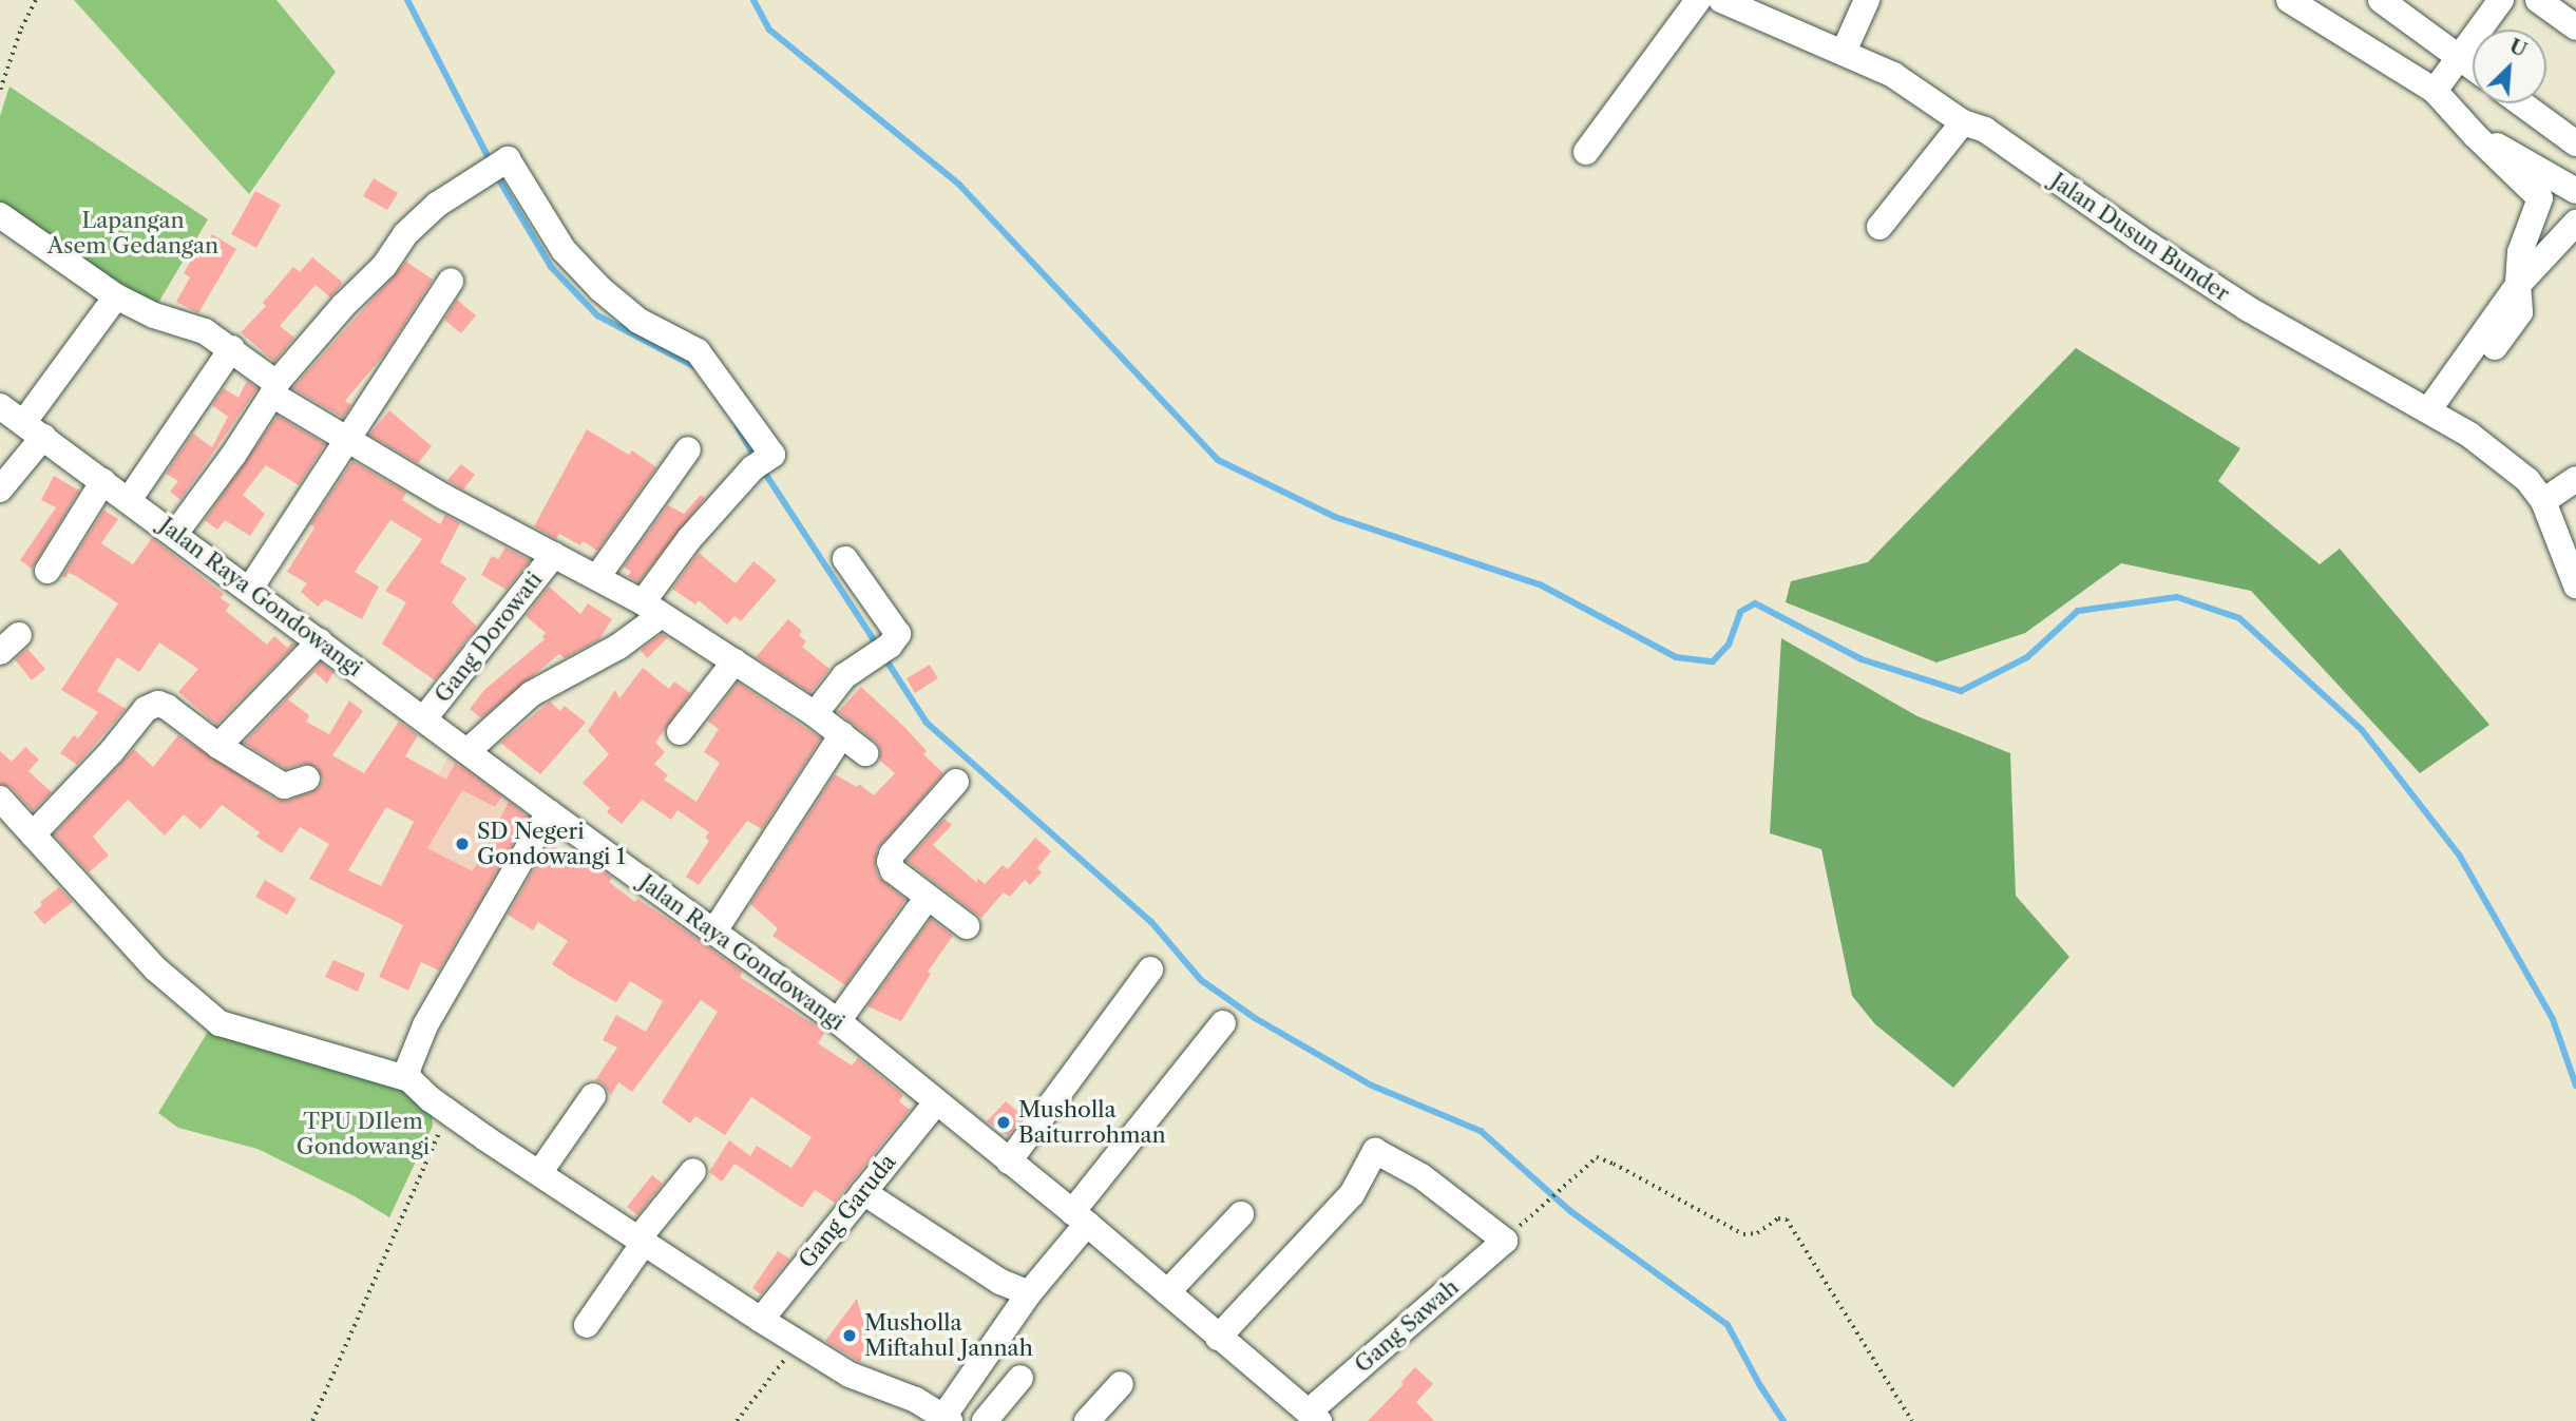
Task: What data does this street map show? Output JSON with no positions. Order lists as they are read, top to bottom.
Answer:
{
  "streets": {
    "street": [
      "Jalan Dusun Bunder",
      "Jalan Raya Gondowangi",
      "Gang Dorowati",
      "Gang Garuda",
      "Gang Sawah"
    ]
  },
  "crossings": [
    ["Jalan Raya Gondowangi", "Gang Dorowati"],
    ["Jalan Raya Gondowangi", "Gang Garuda"],
    ["Jalan Raya Gondowangi", "Gang Sawah"]
  ],
  "parks": ["Lapangan Asem Gedangan", "TPU DIlem Gondowangi"],
  "places": ["SD Negeri Gondowangi 1", "Musholla Baiturrohman", "Musholla Miftahul Jannah"],
  "north": "top right"
}
